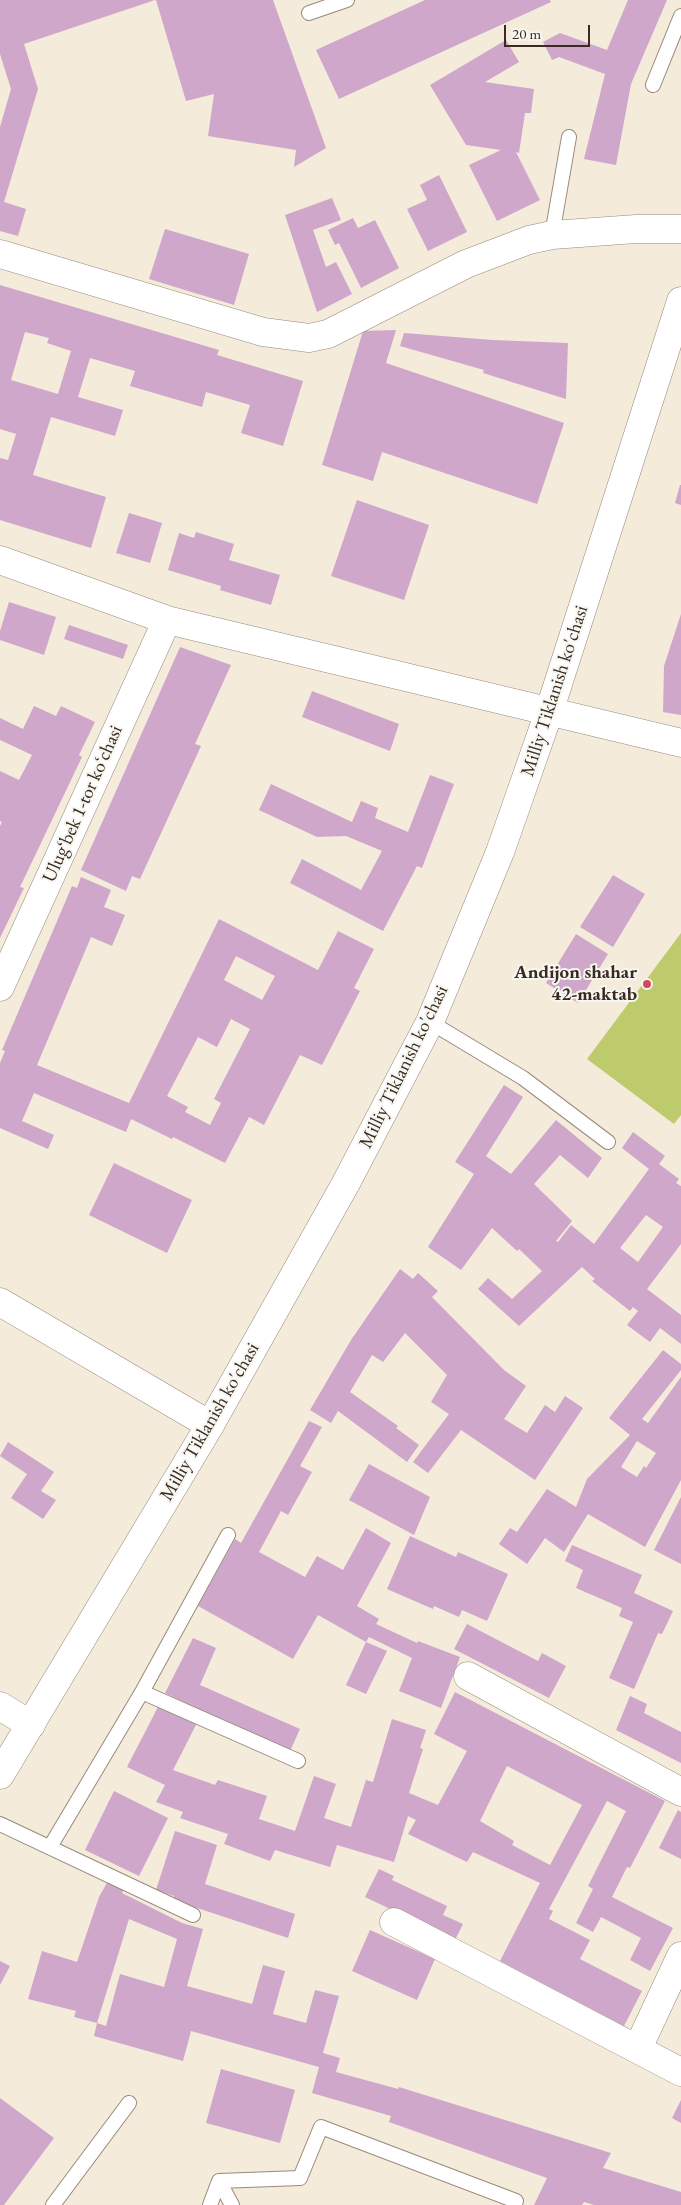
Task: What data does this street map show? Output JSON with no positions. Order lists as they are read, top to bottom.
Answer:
{
  "streets": {
    "street": ["Milliy Tiklanish ko'chasi", "Ulug‘bek 1-tor koʻchasi"]
  },
  "places": ["Andijon shahar 42-maktab"],
  "scale_bar": "20 m"
}
